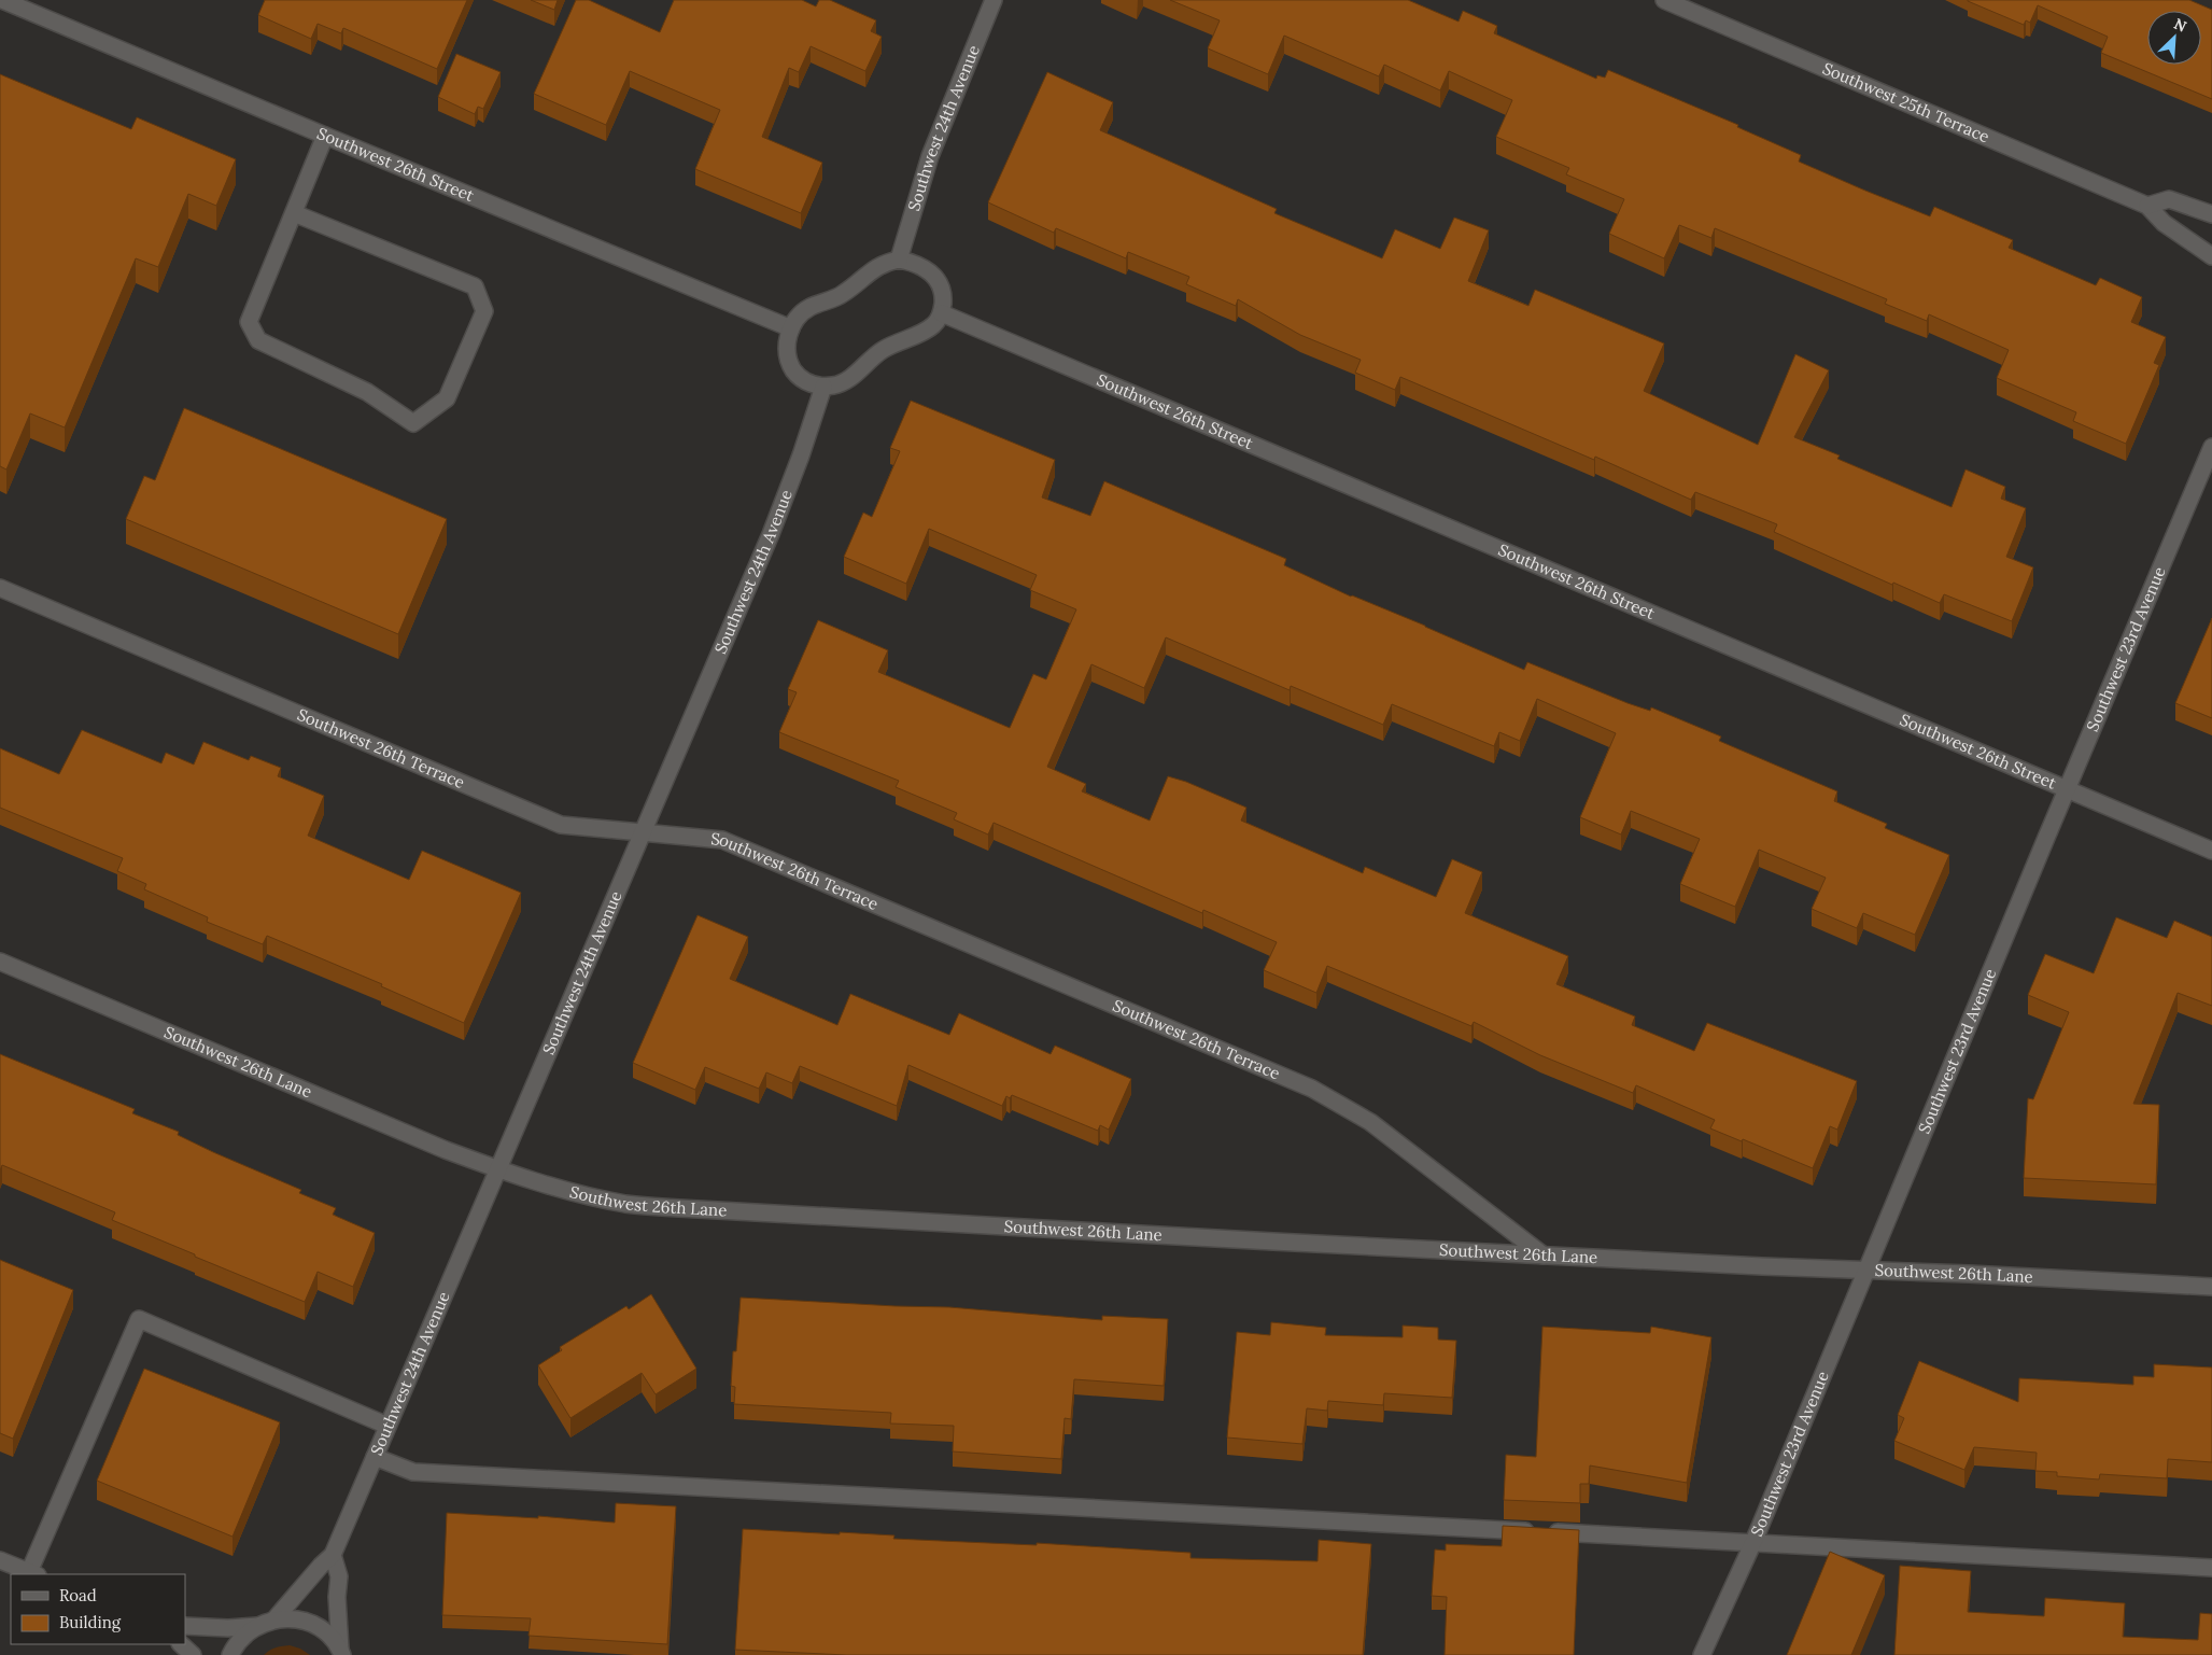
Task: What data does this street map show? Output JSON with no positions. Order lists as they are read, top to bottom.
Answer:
{
  "streets": {
    "street": [
      "Southwest 25th Terrace",
      "Southwest 24th Avenue",
      "Southwest 26th Street",
      "Southwest 23rd Avenue",
      "Southwest 26th Terrace",
      "Southwest 26th Lane"
    ]
  },
  "crossings": [
    ["Southwest 24th Avenue", "Southwest 26th Terrace"],
    ["Southwest 24th Avenue", "Southwest 26th Lane"],
    ["Southwest 26th Street", "Southwest 23rd Avenue"],
    ["Southwest 23rd Avenue", "Southwest 26th Lane"],
    ["Southwest 26th Terrace", "Southwest 26th Lane"]
  ],
  "legend": ["Road", "Building"],
  "north": "top right"
}
